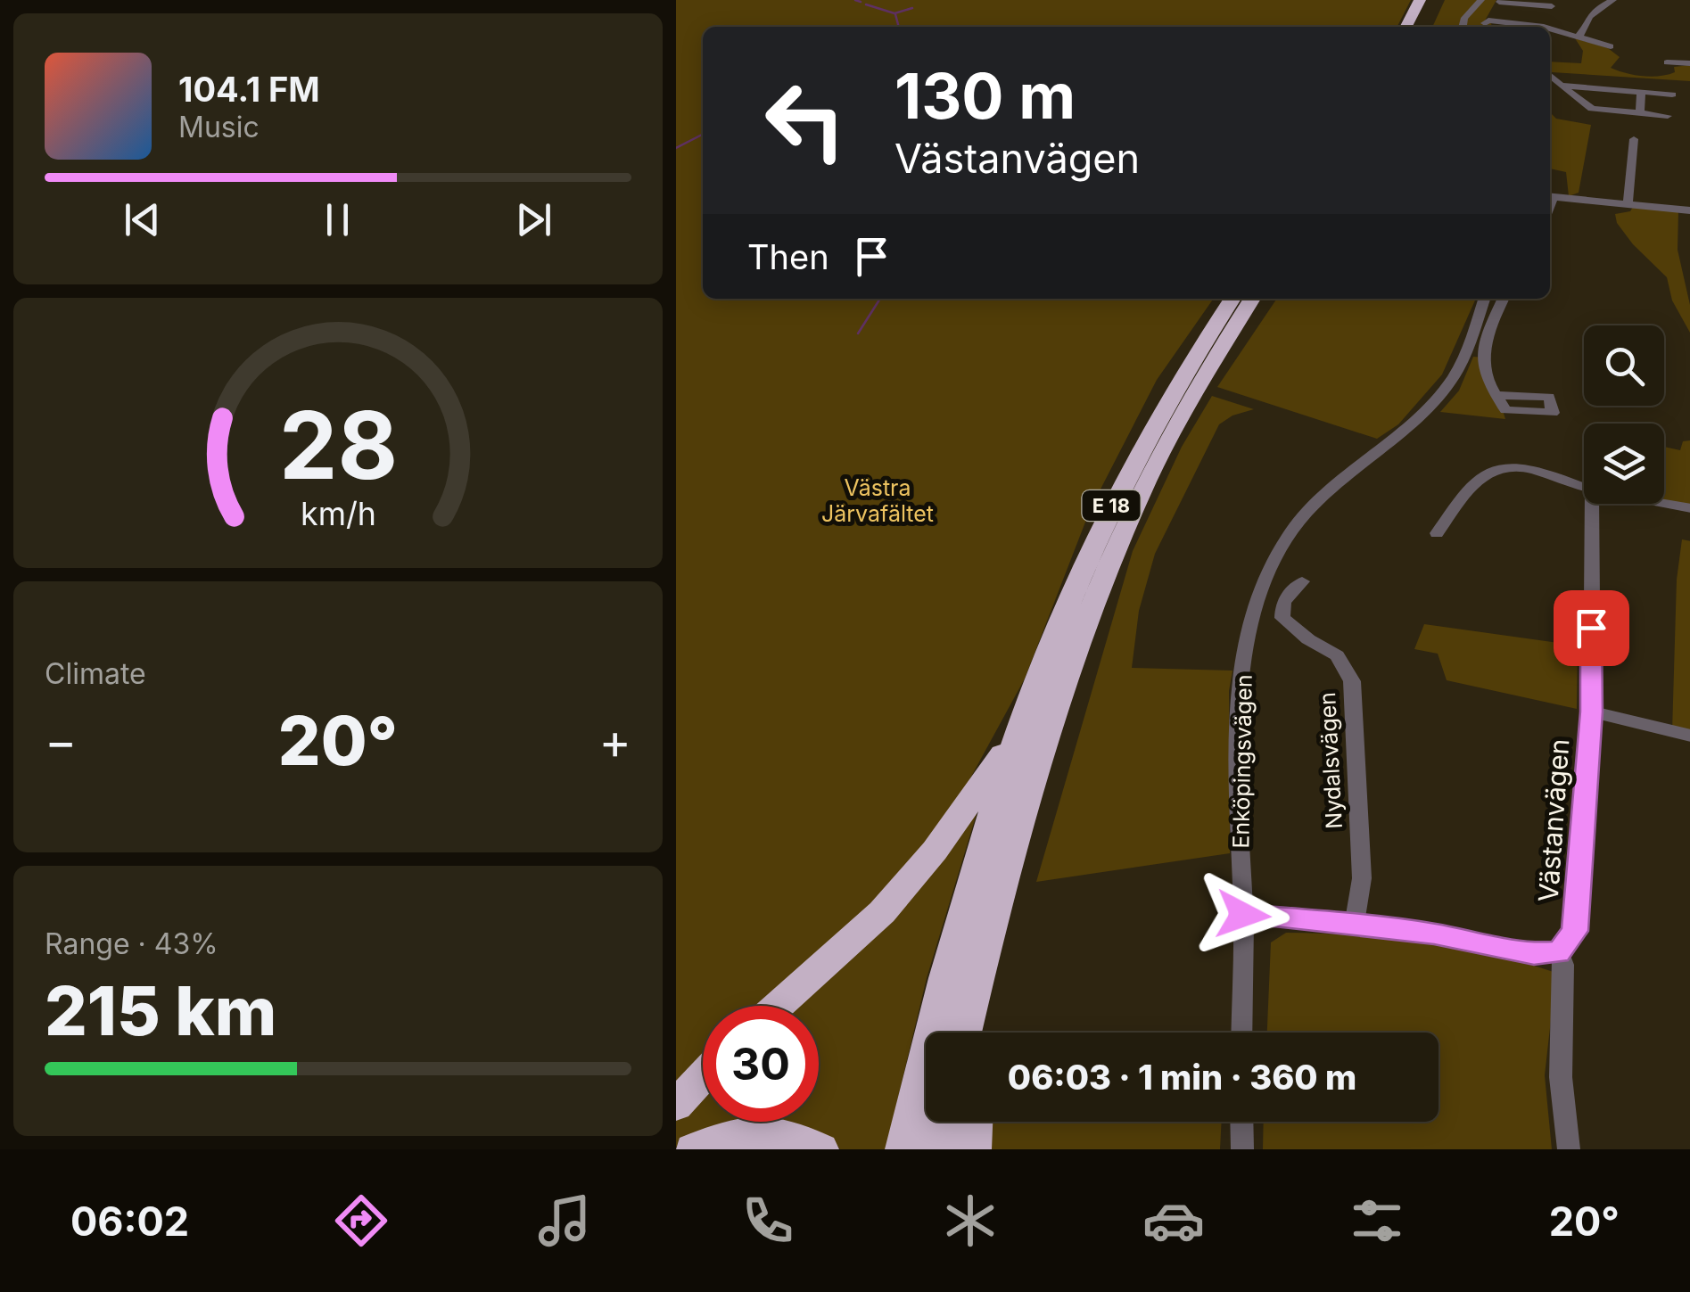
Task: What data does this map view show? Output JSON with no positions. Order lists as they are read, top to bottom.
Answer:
{
  "streets": {
    "highway": ["E 18"],
    "street": ["Nydalsvägen", "Enköpingsvägen", "Västanvägen"]
  },
  "parks": ["Västra Järvafältet"],
  "page": {
    "turn": ["130 m", "Västanvägen"],
    "song": ["104.1 FM", "Music"],
    "then": "Then",
    "tile": [
      "Climate",
      ["Range · 43%", "215 km"]
    ],
    "heat": ["−", "20°", "+"],
    "limit": "30",
    "trip": "06:03 · 1 min · 360 m",
    "tabs": ["06:02", "20°"],
    "gauge": ["28", "km/h"]
  }
}
